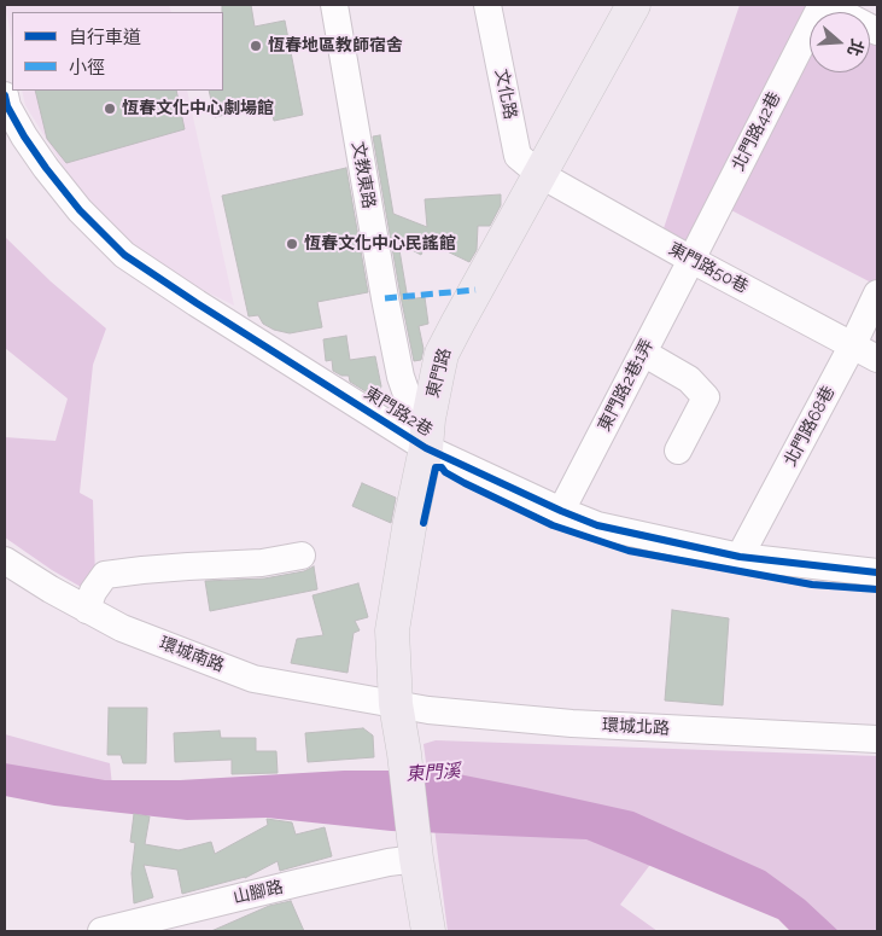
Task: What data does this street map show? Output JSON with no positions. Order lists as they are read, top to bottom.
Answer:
{
  "streets": {
    "main road": ["東門路"],
    "street": [
      "文化路",
      "北門路42巷",
      "文教東路",
      "東門路50巷",
      "東門路2巷1弄",
      "東門路2巷",
      "北門路68巷",
      "環城南路",
      "環城北路",
      "山腳路"
    ]
  },
  "crossings": [
    ["文化路", "東門路50巷"],
    ["文化路", "東門路"],
    ["北門路42巷", "東門路50巷"],
    ["北門路42巷", "東門路2巷1弄"],
    ["文教東路", "東門路"],
    ["文教東路", "東門路2巷"],
    ["東門路50巷", "東門路"],
    ["東門路50巷", "東門路2巷1弄"],
    ["東門路50巷", "北門路68巷"],
    ["東門路", "東門路2巷"],
    ["東門路", "環城南路"],
    ["東門路", "環城北路"],
    ["東門路", "山腳路"],
    ["東門路2巷1弄", "東門路2巷"],
    ["東門路2巷", "北門路68巷"],
    ["環城南路", "環城北路"]
  ],
  "water": ["東門溪"],
  "places": ["恆春地區教師宿舍", "恆春文化中心劇場館", "恆春文化中心民謠館"],
  "legend": ["自行車道", "小徑"],
  "north": "right"
}
